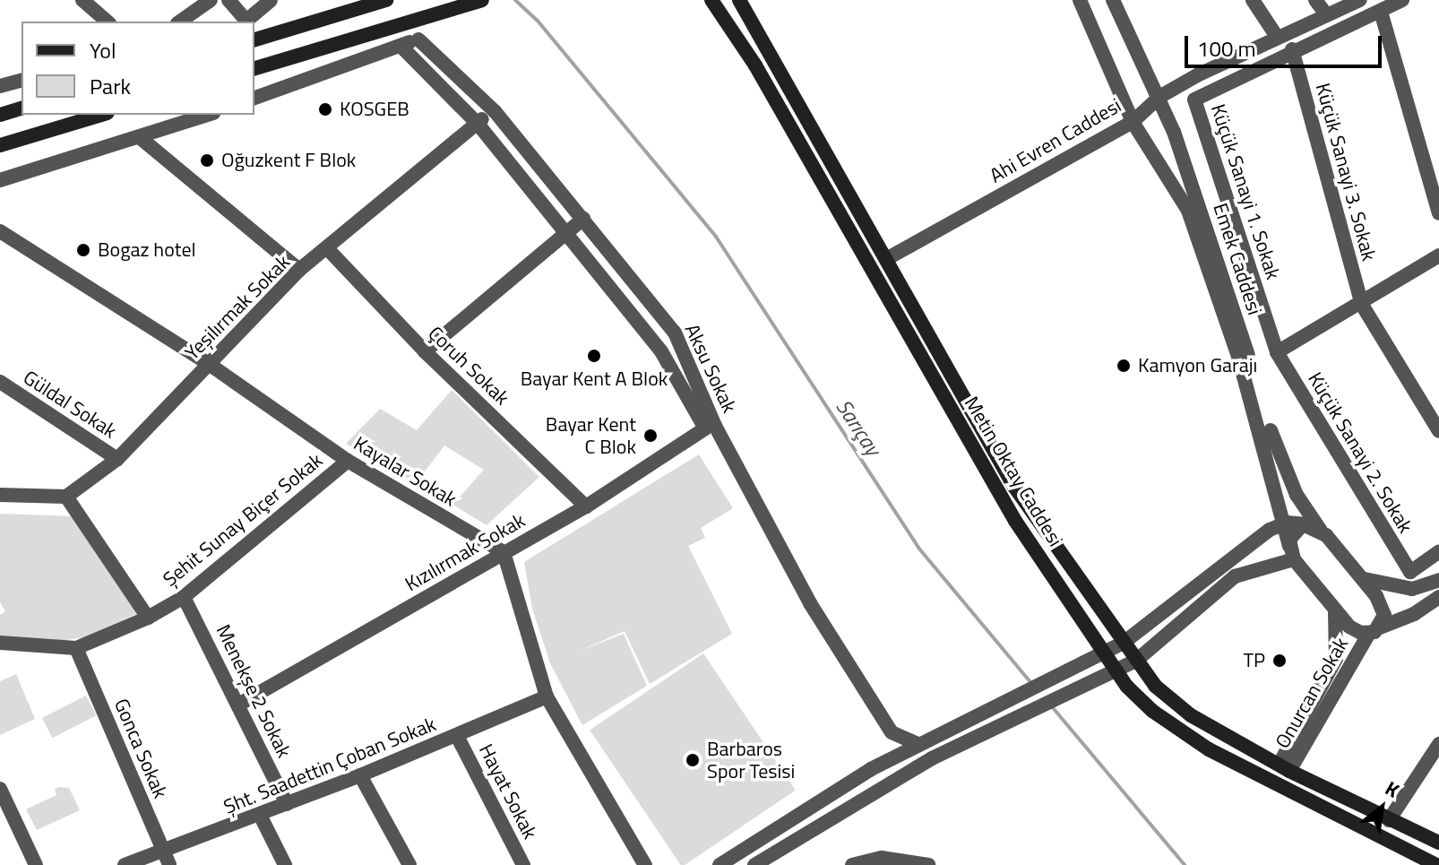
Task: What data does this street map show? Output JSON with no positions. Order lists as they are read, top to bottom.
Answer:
{
  "streets": {
    "main road": ["Metin Oktay Caddesi"],
    "street": [
      "Ahi Evren Caddesi",
      "Küçük Sanayi 3. Sokak",
      "Küçük Sanayi 1. Sokak",
      "Emek Caddesi",
      "Yeşilırmak Sokak",
      "Çoruh Sokak",
      "Aksu Sokak",
      "Güldal Sokak",
      "Küçük Sanayi 2. Sokak",
      "Kayalar Sokak",
      "Şehit Sunay Biçer Sokak",
      "Kızılırmak Sokak",
      "Menekşe 2 Sokak",
      "Onurcan Sokak",
      "Gonca Sokak",
      "Şht. Saadettin Çoban Sokak",
      "Hayat Sokak"
    ]
  },
  "crossings": [
    ["Ahi Evren Caddesi", "Emek Caddesi"],
    ["Ahi Evren Caddesi", "Metin Oktay Caddesi"],
    ["Küçük Sanayi 3. Sokak", "Küçük Sanayi 1. Sokak"],
    ["Küçük Sanayi 1. Sokak", "Küçük Sanayi 2. Sokak"],
    ["Emek Caddesi", "Onurcan Sokak"],
    ["Yeşilırmak Sokak", "Çoruh Sokak"],
    ["Yeşilırmak Sokak", "Aksu Sokak"],
    ["Yeşilırmak Sokak", "Güldal Sokak"],
    ["Yeşilırmak Sokak", "Kayalar Sokak"],
    ["Çoruh Sokak", "Kızılırmak Sokak"],
    ["Aksu Sokak", "Kızılırmak Sokak"],
    ["Kayalar Sokak", "Şehit Sunay Biçer Sokak"],
    ["Kayalar Sokak", "Kızılırmak Sokak"],
    ["Metin Oktay Caddesi", "Onurcan Sokak"],
    ["Şehit Sunay Biçer Sokak", "Menekşe 2 Sokak"],
    ["Şehit Sunay Biçer Sokak", "Gonca Sokak"],
    ["Kızılırmak Sokak", "Menekşe 2 Sokak"],
    ["Menekşe 2 Sokak", "Şht. Saadettin Çoban Sokak"],
    ["Gonca Sokak", "Şht. Saadettin Çoban Sokak"],
    ["Şht. Saadettin Çoban Sokak", "Hayat Sokak"]
  ],
  "water": ["Sarıçay"],
  "places": [
    "KOSGEB",
    "Oğuzkent F Blok",
    "Bogaz hotel",
    "Bayar Kent A Blok",
    "Kamyon Garajı",
    "Bayar Kent C Blok",
    "TP",
    "Barbaros Spor Tesisi"
  ],
  "legend": ["Yol", "Park"],
  "scale_bar": "100 m",
  "north": "top right"
}
